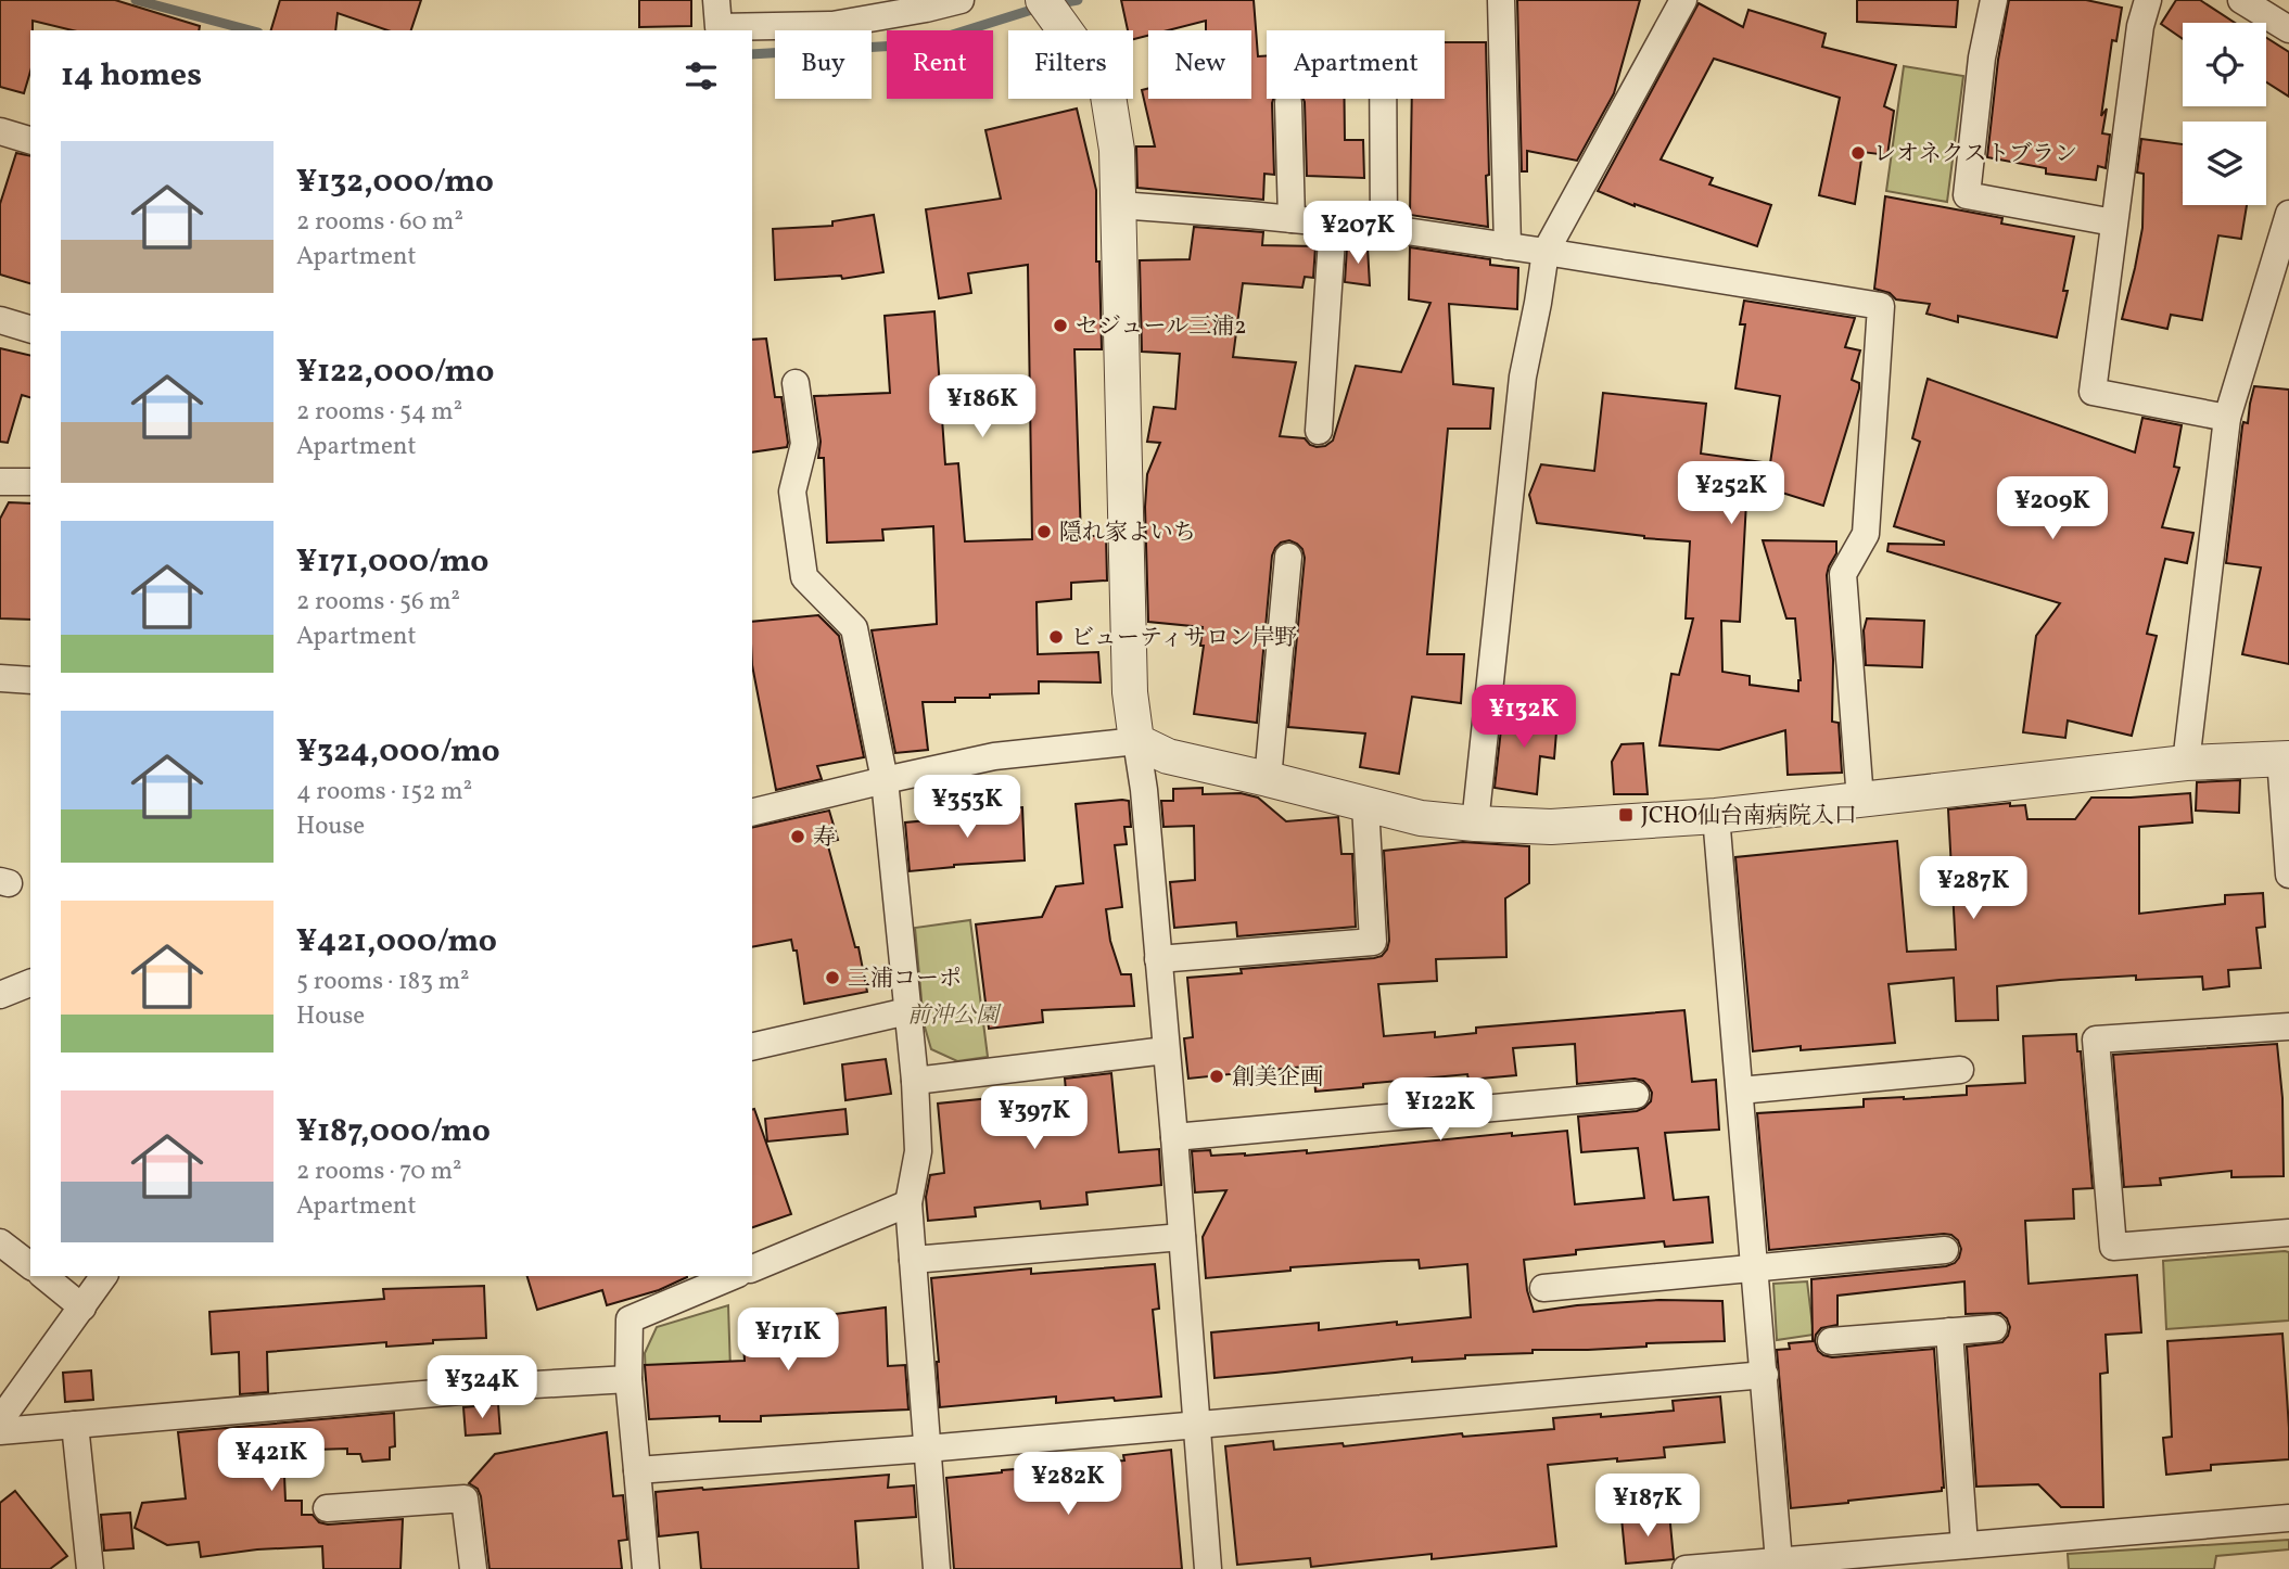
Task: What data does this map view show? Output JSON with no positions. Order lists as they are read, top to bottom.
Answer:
{
  "parks": ["前沖公園"],
  "places": {
    "other": [
      "レオネクストブラン",
      "セジュール三浦2",
      "隠れ家よいち",
      "ビューティサロン岸野",
      "寿",
      "三浦コーポ",
      "創美企画"
    ],
    "transit": ["JCHO仙台南病院入口"]
  },
  "page": {
    "chip": [
      "Buy",
      "Rent",
      "Filters",
      "New",
      "Apartment"
    ],
    "heading": "14 homes",
    "list": [
      {
        "name": "¥132,000/mo",
        "note": "2 rooms · 60 m² · Apartment"
      },
      {
        "name": "¥122,000/mo",
        "note": "2 rooms · 54 m² · Apartment"
      },
      {
        "name": "¥171,000/mo",
        "note": "2 rooms · 56 m² · Apartment"
      },
      {
        "name": "¥324,000/mo",
        "note": "4 rooms · 152 m² · House"
      },
      {
        "name": "¥421,000/mo",
        "note": "5 rooms · 183 m² · House"
      },
      {
        "name": "¥187,000/mo",
        "note": "2 rooms · 70 m² · Apartment"
      }
    ],
    "price": [
      "¥207K",
      "¥186K",
      "¥252K",
      "¥209K",
      "¥132K",
      "¥353K",
      "¥287K",
      "¥122K",
      "¥397K",
      "¥171K",
      "¥324K",
      "¥421K",
      "¥282K",
      "¥187K"
    ]
  }
}
